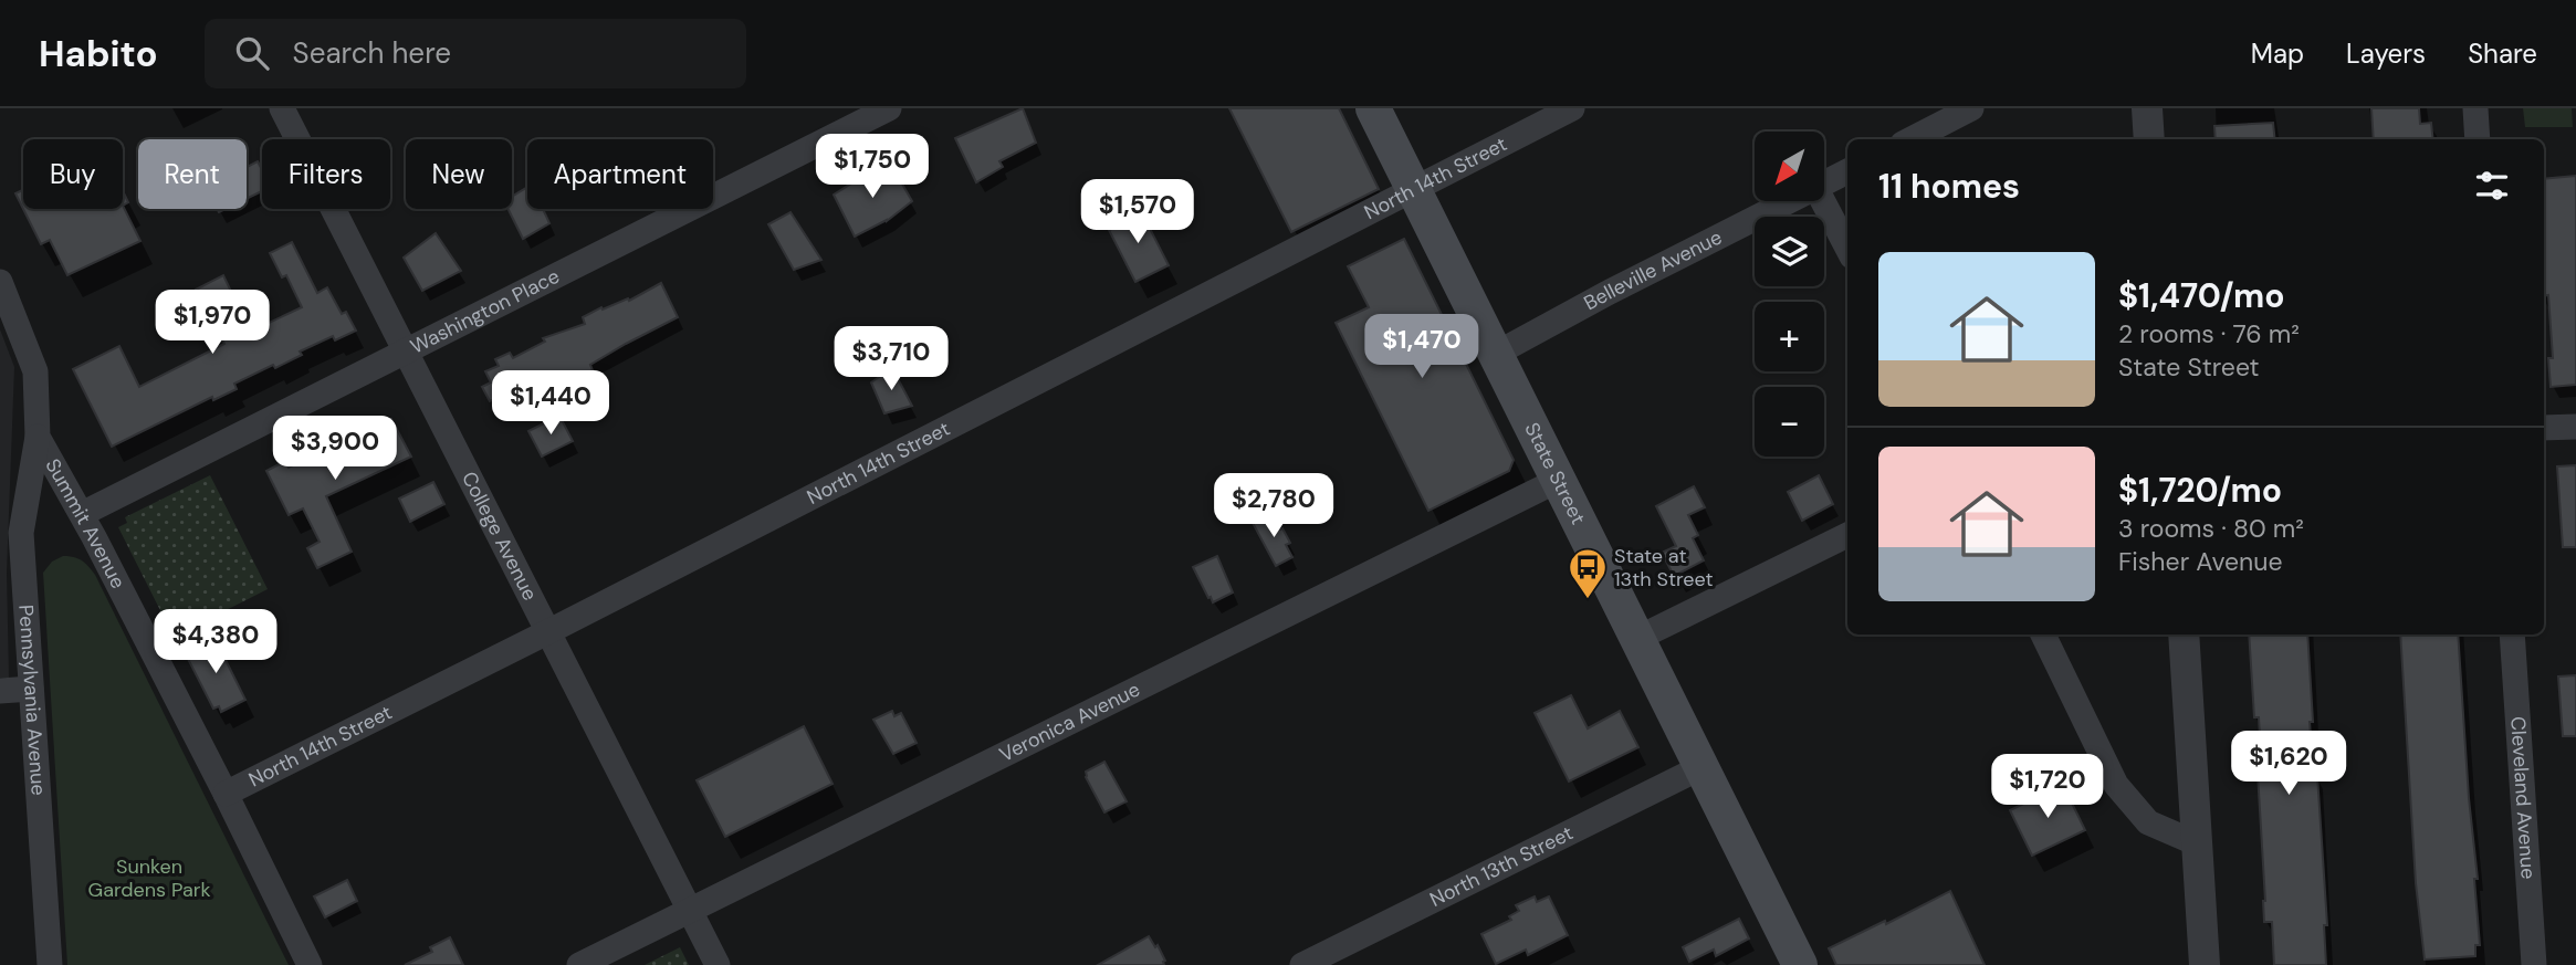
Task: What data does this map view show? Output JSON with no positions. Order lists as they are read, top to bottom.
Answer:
{
  "streets": {
    "main road": ["State Street"],
    "street": [
      "North 14th Street",
      "Belleville Avenue",
      "Washington Place",
      "Summit Avenue",
      "College Avenue",
      "Pennsylvania Avenue",
      "Veronica Avenue",
      "Cleveland Avenue",
      "North 13th Street"
    ]
  },
  "crossings": [
    ["North 14th Street", "State Street"],
    ["North 14th Street", "Summit Avenue"],
    ["North 14th Street", "College Avenue"],
    ["Belleville Avenue", "State Street"],
    ["Washington Place", "Summit Avenue"],
    ["Washington Place", "College Avenue"],
    ["State Street", "Veronica Avenue"],
    ["State Street", "North 13th Street"],
    ["Summit Avenue", "Pennsylvania Avenue"],
    ["College Avenue", "Veronica Avenue"]
  ],
  "parks": ["Sunken Gardens Park"],
  "places": {
    "bus stop": ["State at 13th Street"]
  },
  "north": "bottom left",
  "page": {
    "header": "Habito",
    "search": "Search here",
    "nav": ["Map", "Layers", "Share"],
    "map_buttons": ["+", "−"],
    "price": [
      "$1,750",
      "$1,570",
      "$1,970",
      "$1,470",
      "$3,710",
      "$1,440",
      "$3,900",
      "$2,780",
      "$4,380",
      "$1,620",
      "$1,720"
    ],
    "chip": [
      "Buy",
      "Rent",
      "Filters",
      "New",
      "Apartment"
    ],
    "heading": "11 homes",
    "list": [
      {
        "name": "$1,470/mo",
        "note": "2 rooms · 76 m² · State Street"
      },
      {
        "name": "$1,720/mo",
        "note": "3 rooms · 80 m² · Fisher Avenue"
      }
    ]
  }
}
